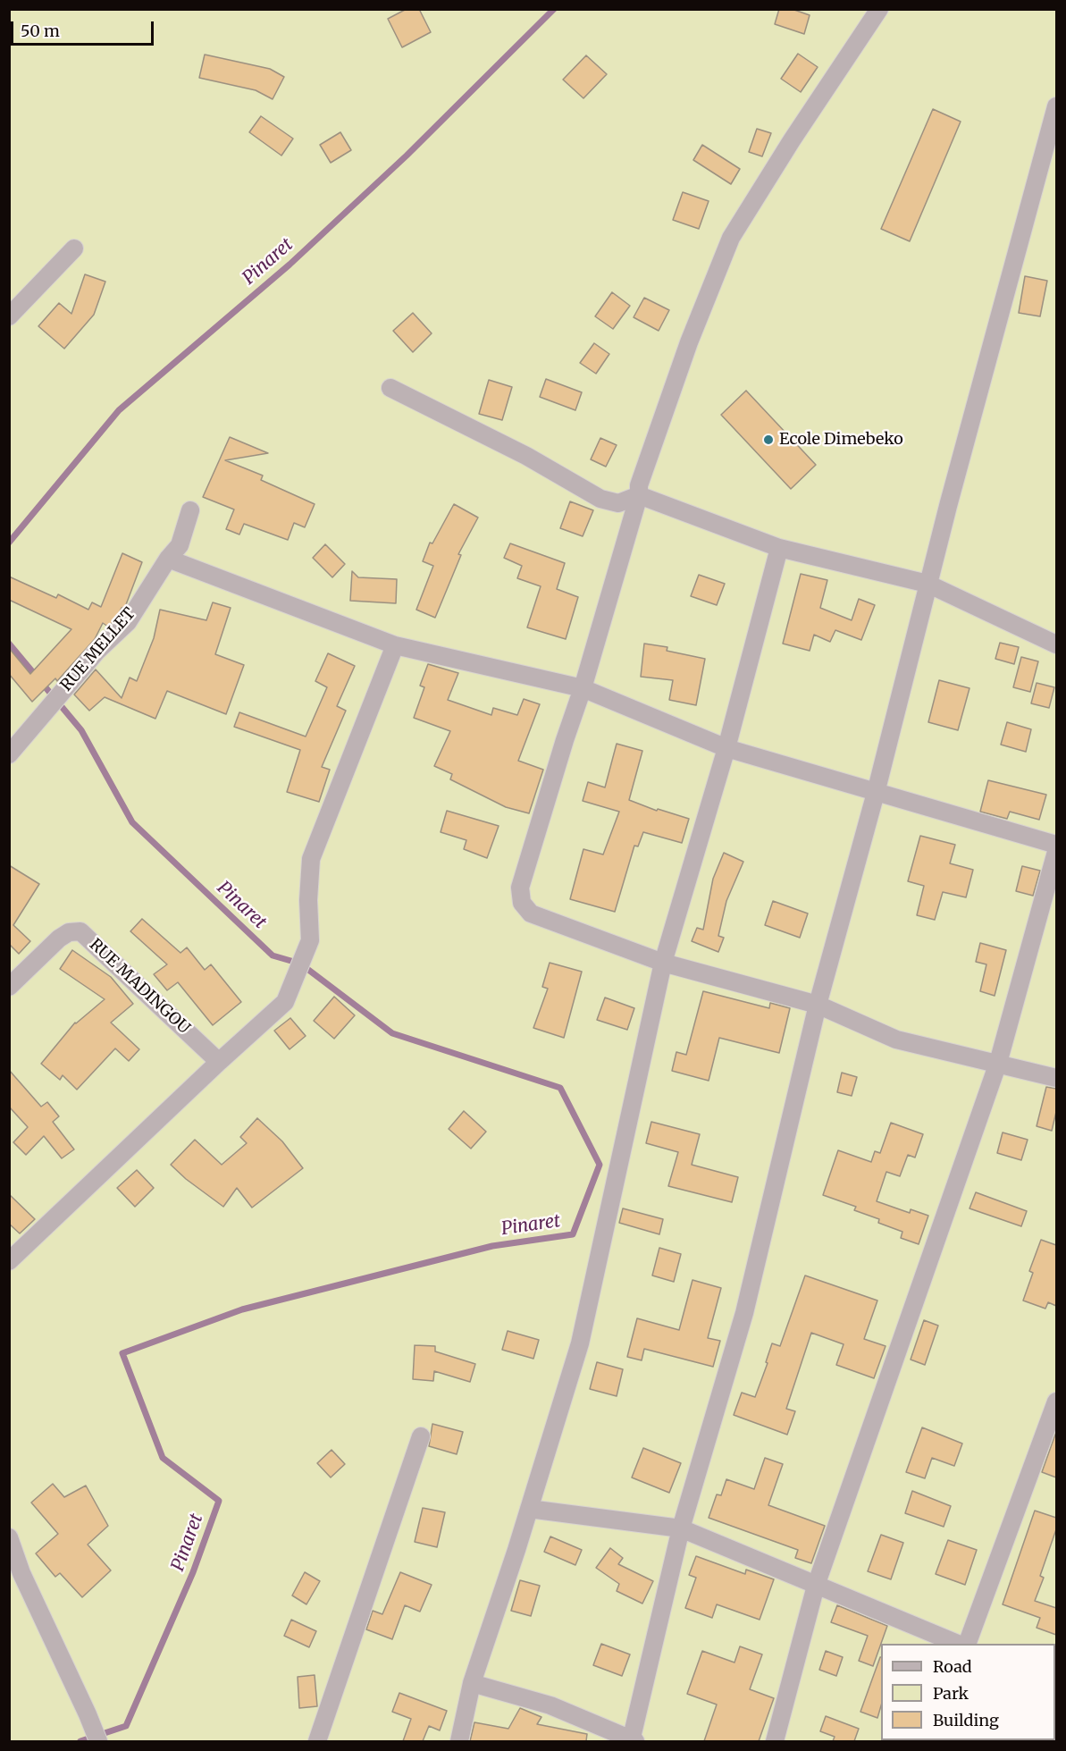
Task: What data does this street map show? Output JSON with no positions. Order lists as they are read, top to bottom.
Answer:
{
  "streets": {
    "street": ["RUE MELLET", "RUE MADINGOU"]
  },
  "water": ["Pinaret"],
  "places": ["Ecole Dimebeko"],
  "legend": ["Road", "Park", "Building"],
  "scale_bar": "50 m"
}
